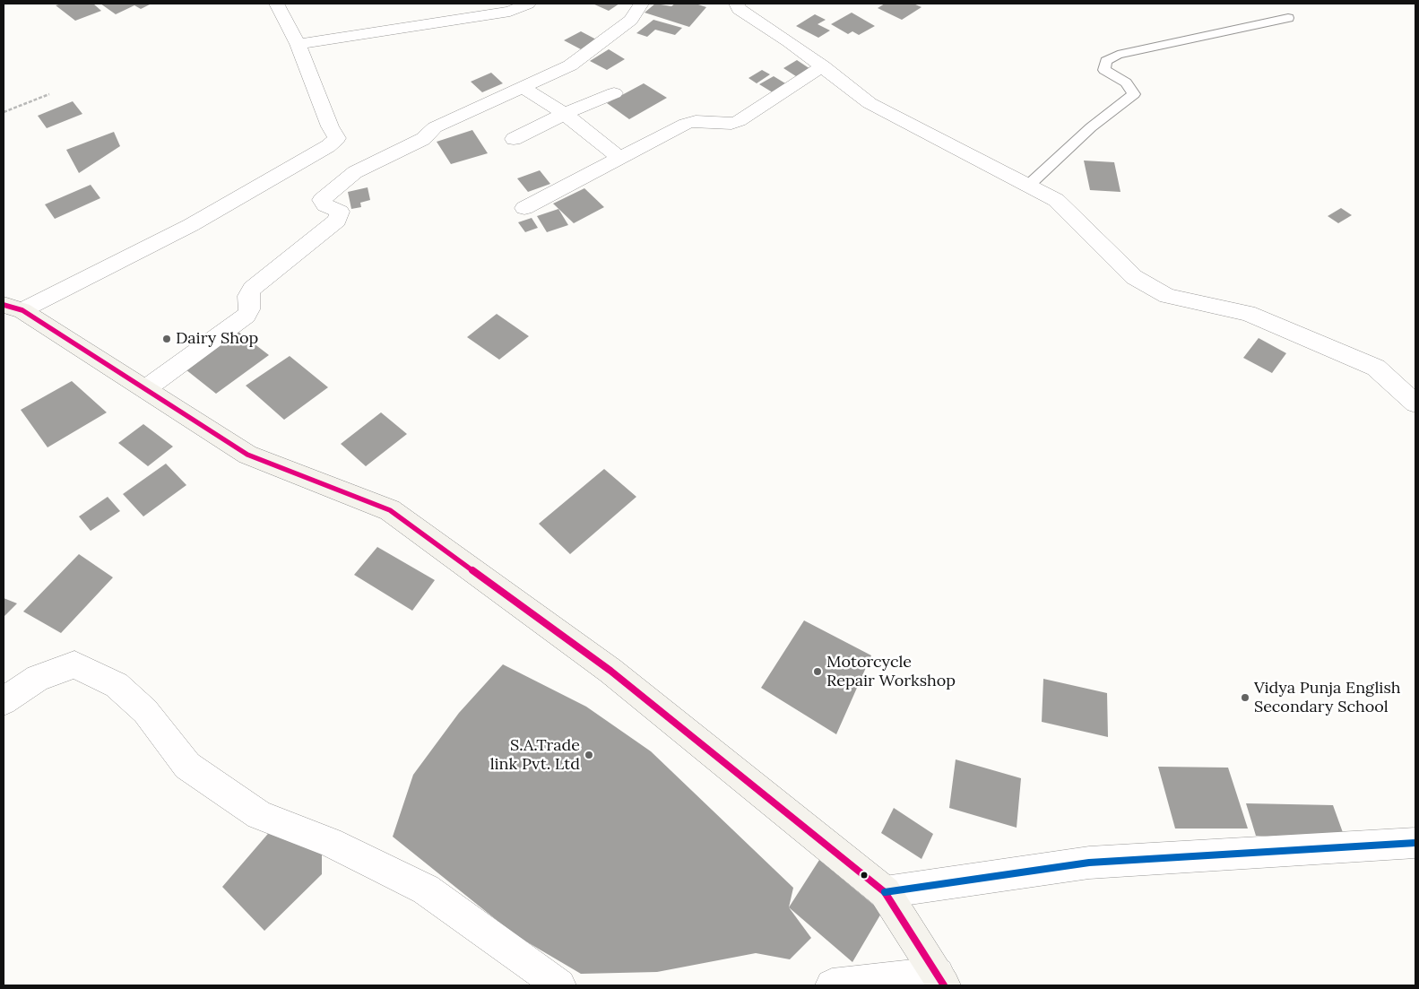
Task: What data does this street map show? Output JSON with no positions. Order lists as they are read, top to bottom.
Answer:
{
  "places": [
    "Dairy Shop",
    "Motorcycle Repair Workshop",
    "Vidya Punja English Secondary School",
    "S.A.Trade link Pvt. Ltd"
  ]
}
